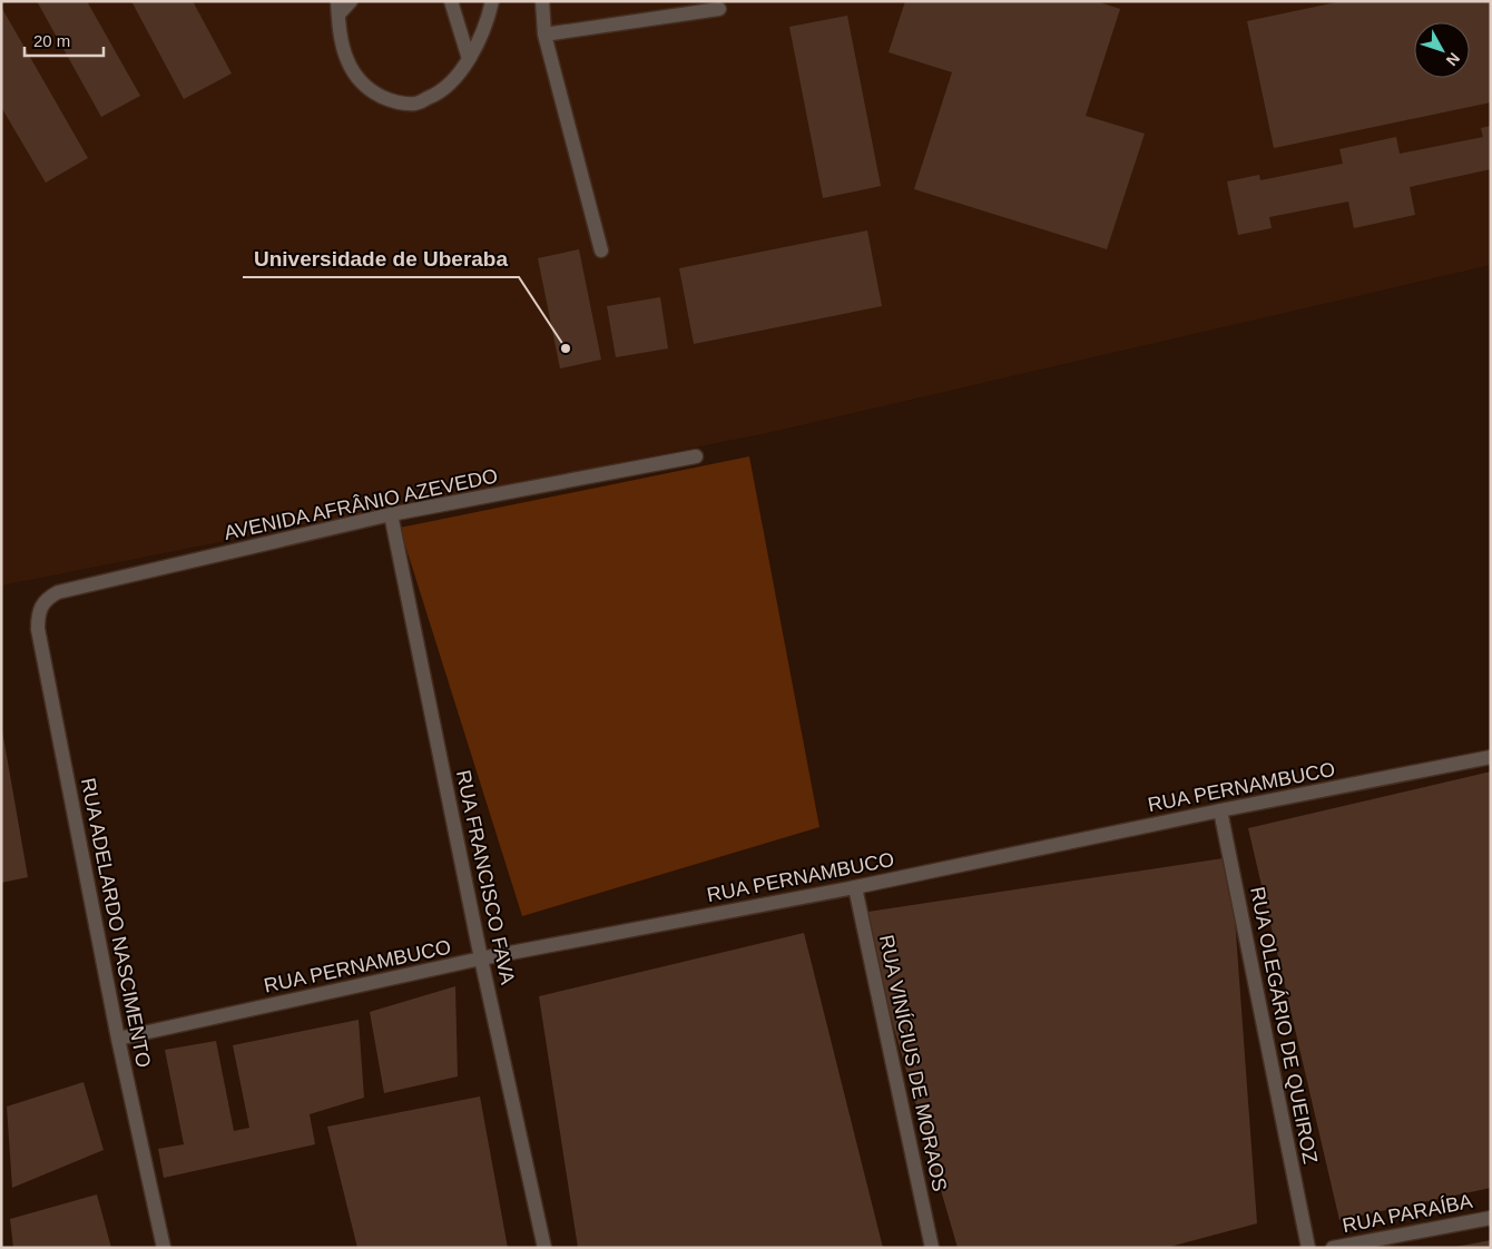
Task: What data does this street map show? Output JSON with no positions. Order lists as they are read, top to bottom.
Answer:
{
  "streets": {
    "street": [
      "AVENIDA AFRÂNIO AZEVEDO",
      "RUA PERNAMBUCO",
      "RUA FRANCISCO FAVA",
      "RUA ADELARDO NASCIMENTO",
      "RUA OLEGÁRIO DE QUEIROZ",
      "RUA VINÍCIUS DE MORAOS",
      "RUA PARAÍBA"
    ]
  },
  "crossings": [
    ["AVENIDA AFRÂNIO AZEVEDO", "RUA FRANCISCO FAVA"],
    ["AVENIDA AFRÂNIO AZEVEDO", "RUA ADELARDO NASCIMENTO"],
    ["RUA PERNAMBUCO", "RUA FRANCISCO FAVA"],
    ["RUA PERNAMBUCO", "RUA ADELARDO NASCIMENTO"],
    ["RUA PERNAMBUCO", "RUA OLEGÁRIO DE QUEIROZ"],
    ["RUA PERNAMBUCO", "RUA VINÍCIUS DE MORAOS"]
  ],
  "places": ["Universidade de Uberaba"],
  "scale_bar": "20 m",
  "north": "bottom right"
}
